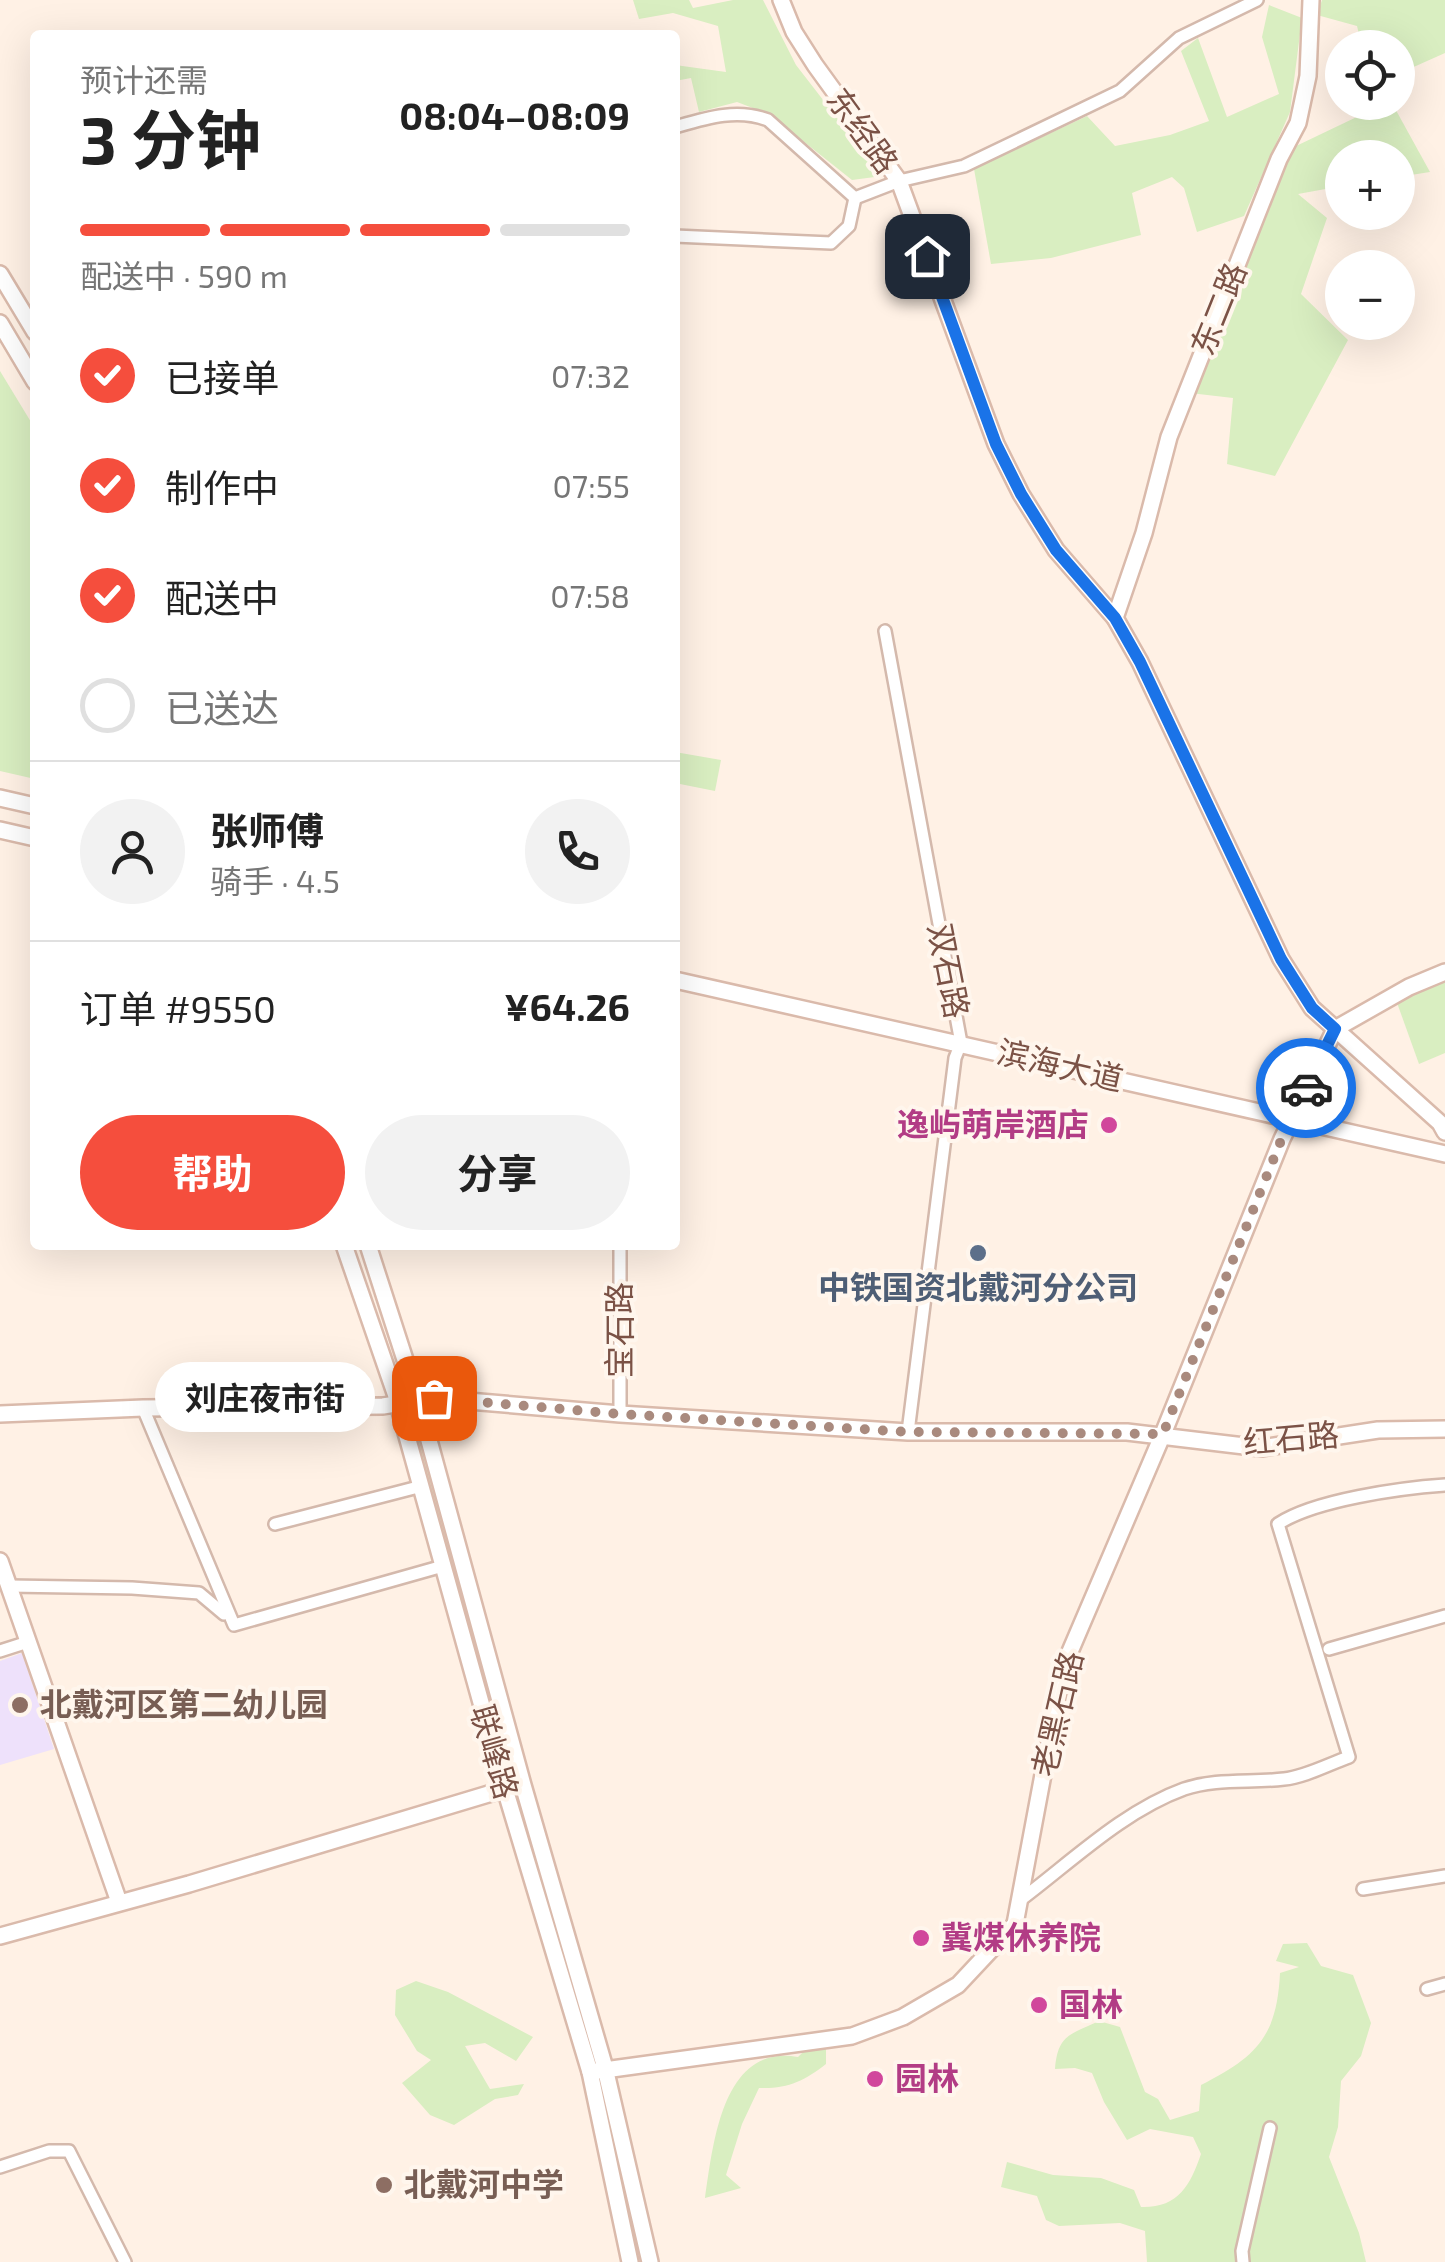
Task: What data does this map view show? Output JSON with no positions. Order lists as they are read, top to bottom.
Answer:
{
  "streets": {
    "main road": [
      "东经路",
      "东二路",
      "滨海大道",
      "红石路",
      "老黑石路",
      "联峰路"
    ],
    "street": ["双石路", "宝石路"]
  },
  "crossings": [
    ["东经路", "东二路"],
    ["东经路", "老黑石路"],
    ["双石路", "滨海大道"],
    ["双石路", "红石路"],
    ["滨海大道", "老黑石路"],
    ["宝石路", "红石路"],
    ["红石路", "老黑石路"],
    ["红石路", "联峰路"],
    ["老黑石路", "联峰路"]
  ],
  "places": [
    "逸屿萌岸酒店",
    "中铁国资北戴河分公司",
    "刘庄夜市街",
    "北戴河区第二幼儿园",
    "冀煤休养院",
    "国林",
    "园林",
    "北戴河中学"
  ],
  "page": {
    "map_buttons": ["+", "−"],
    "heading": ["3 分钟", "预计还需", "08:04–08:09"],
    "panel": [
      "张师傅",
      "骑手 · 4.5",
      "订单 #9550",
      "¥64.26"
    ],
    "bar": "配送中 · 590 m",
    "list": [
      ["已接单", "07:32"],
      ["制作中", "07:55"],
      ["配送中", "07:58"],
      "已送达"
    ],
    "buttons": ["帮助", "分享"],
    "bubble": "刘庄夜市街"
  }
}
